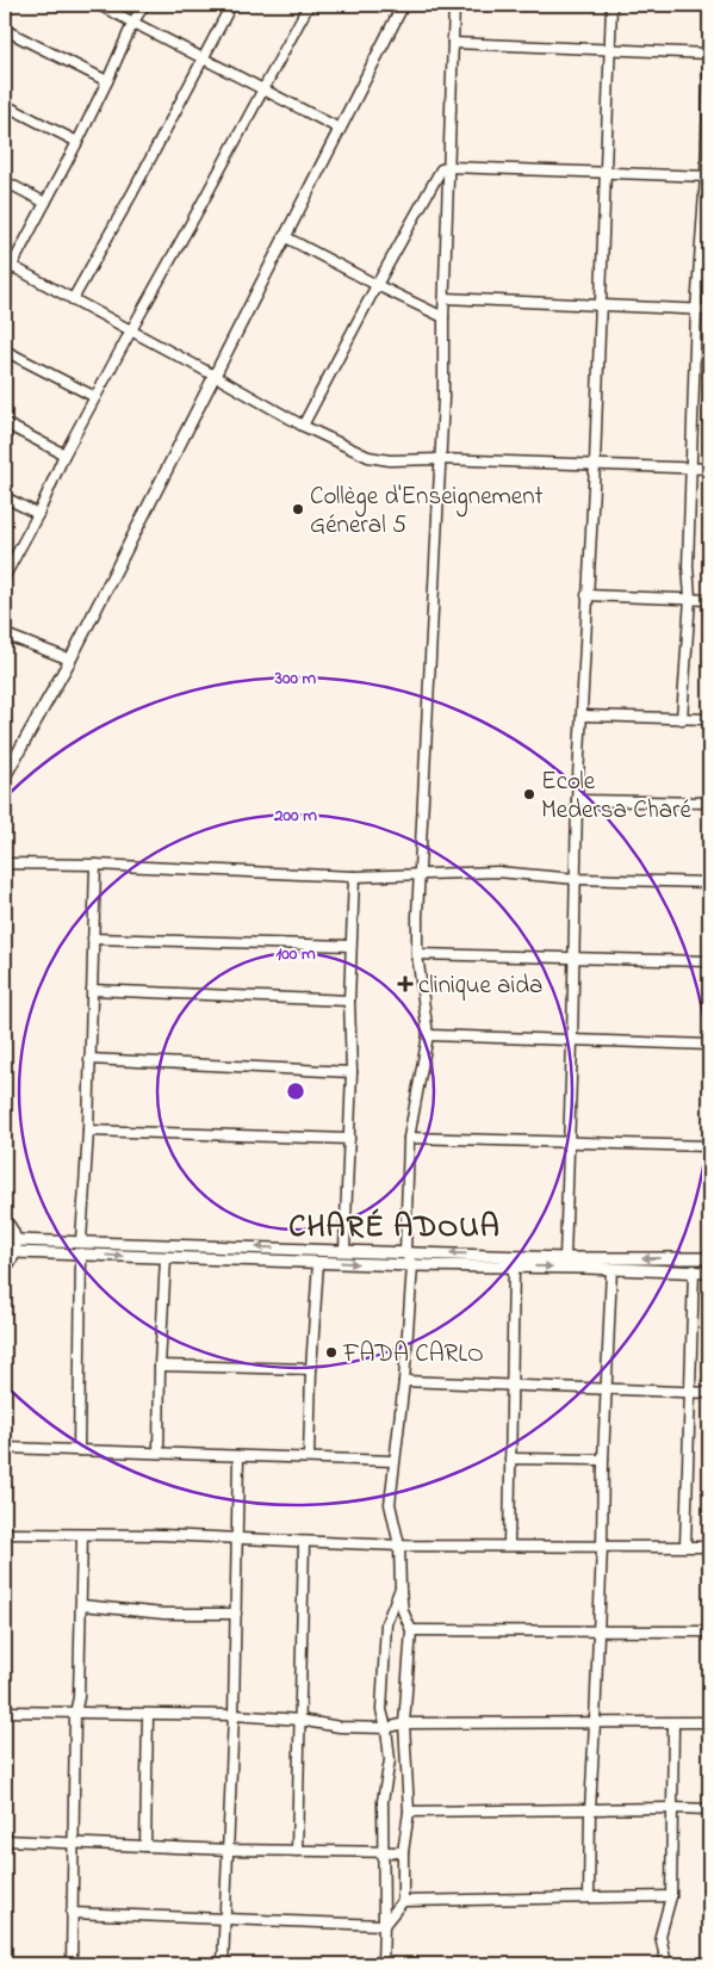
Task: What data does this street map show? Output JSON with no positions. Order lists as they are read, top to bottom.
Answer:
{
  "districts": ["CHARÉ ADOUA"],
  "places": {
    "other": ["Collège d'Enseignement Géneral 5", "Ecole Medersa Charé", "FADA CARLO"],
    "health": ["clinique aida"]
  },
  "rings": ["300 m", "200 m", "100 m"]
}
